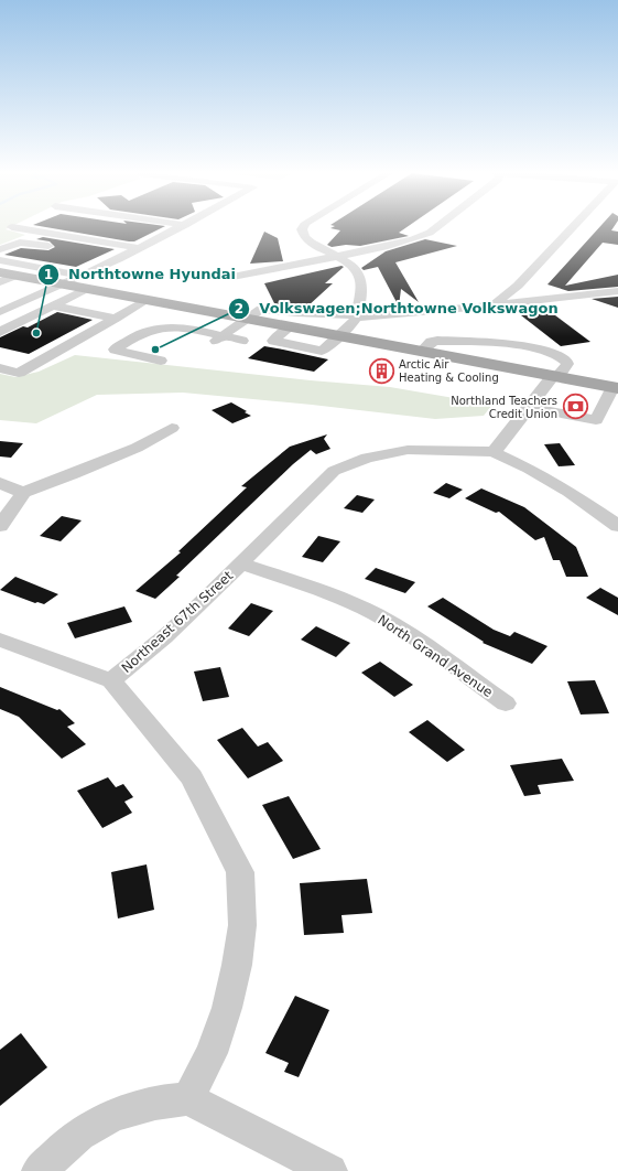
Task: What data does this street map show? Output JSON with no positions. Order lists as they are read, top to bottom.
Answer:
{
  "streets": {
    "street": ["Northeast 67th Street", "North Grand Avenue"]
  },
  "crossings": [
    ["Northeast 67th Street", "North Grand Avenue"]
  ],
  "places": {
    "other": ["Northtowne Hyundai", "Volkswagen;Northtowne Volkswagon"],
    "building": ["Arctic Air Heating & Cooling"],
    "bank": ["Northland Teachers Credit Union"]
  }
}
